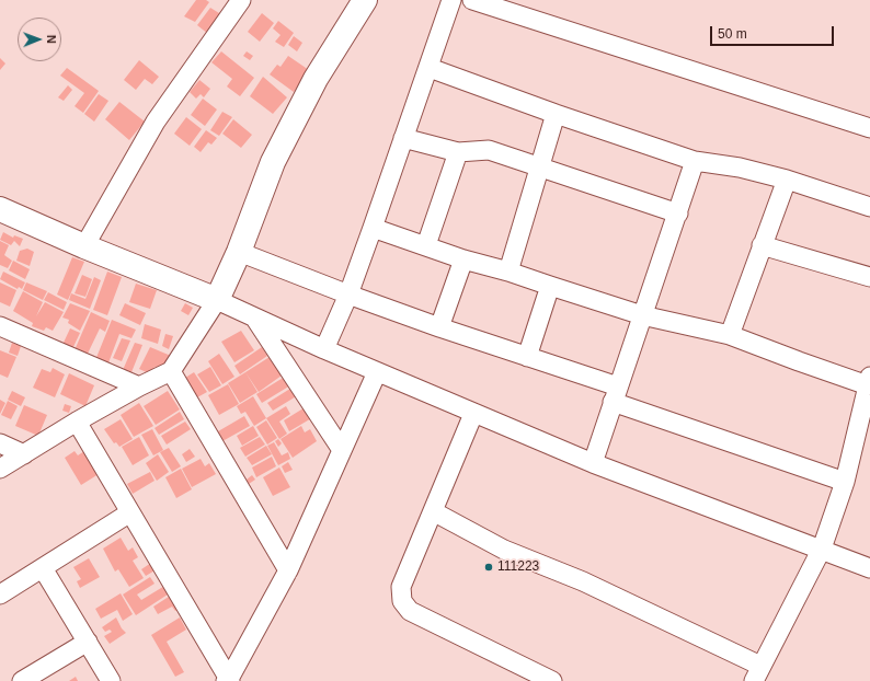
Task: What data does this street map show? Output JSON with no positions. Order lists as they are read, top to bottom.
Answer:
{
  "places": ["111223"],
  "scale_bar": "50 m",
  "north": "right"
}
